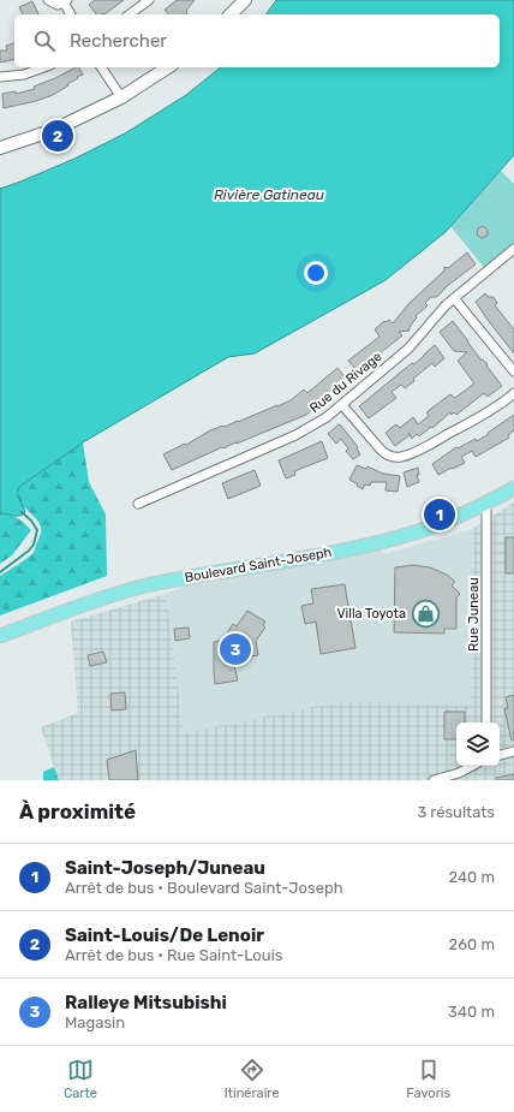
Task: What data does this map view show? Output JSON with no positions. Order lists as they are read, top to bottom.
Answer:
{
  "streets": {
    "main road": ["Boulevard Saint-Joseph"],
    "street": ["Rue du Rivage", "Rue Juneau"]
  },
  "crossings": [
    ["Boulevard Saint-Joseph", "Rue Juneau"]
  ],
  "water": ["Rivière Gatineau"],
  "places": {
    "shop": ["Villa Toyota"]
  },
  "page": {
    "search": "Rechercher",
    "pins": ["2", "1", "3"],
    "heading": ["À proximité", "3 résultats"],
    "list": [
      {
        "mark": "1",
        "name": "Saint-Joseph/Juneau",
        "note": "Arrêt de bus · Boulevard Saint-Joseph",
        "value": "240 m"
      },
      {
        "mark": "2",
        "name": "Saint-Louis/De Lenoir",
        "note": "Arrêt de bus · Rue Saint-Louis",
        "value": "260 m"
      },
      {
        "mark": "3",
        "name": "Ralleye Mitsubishi",
        "note": "Magasin",
        "value": "340 m"
      }
    ],
    "nav": ["Carte", "Itinéraire", "Favoris"]
  }
}
